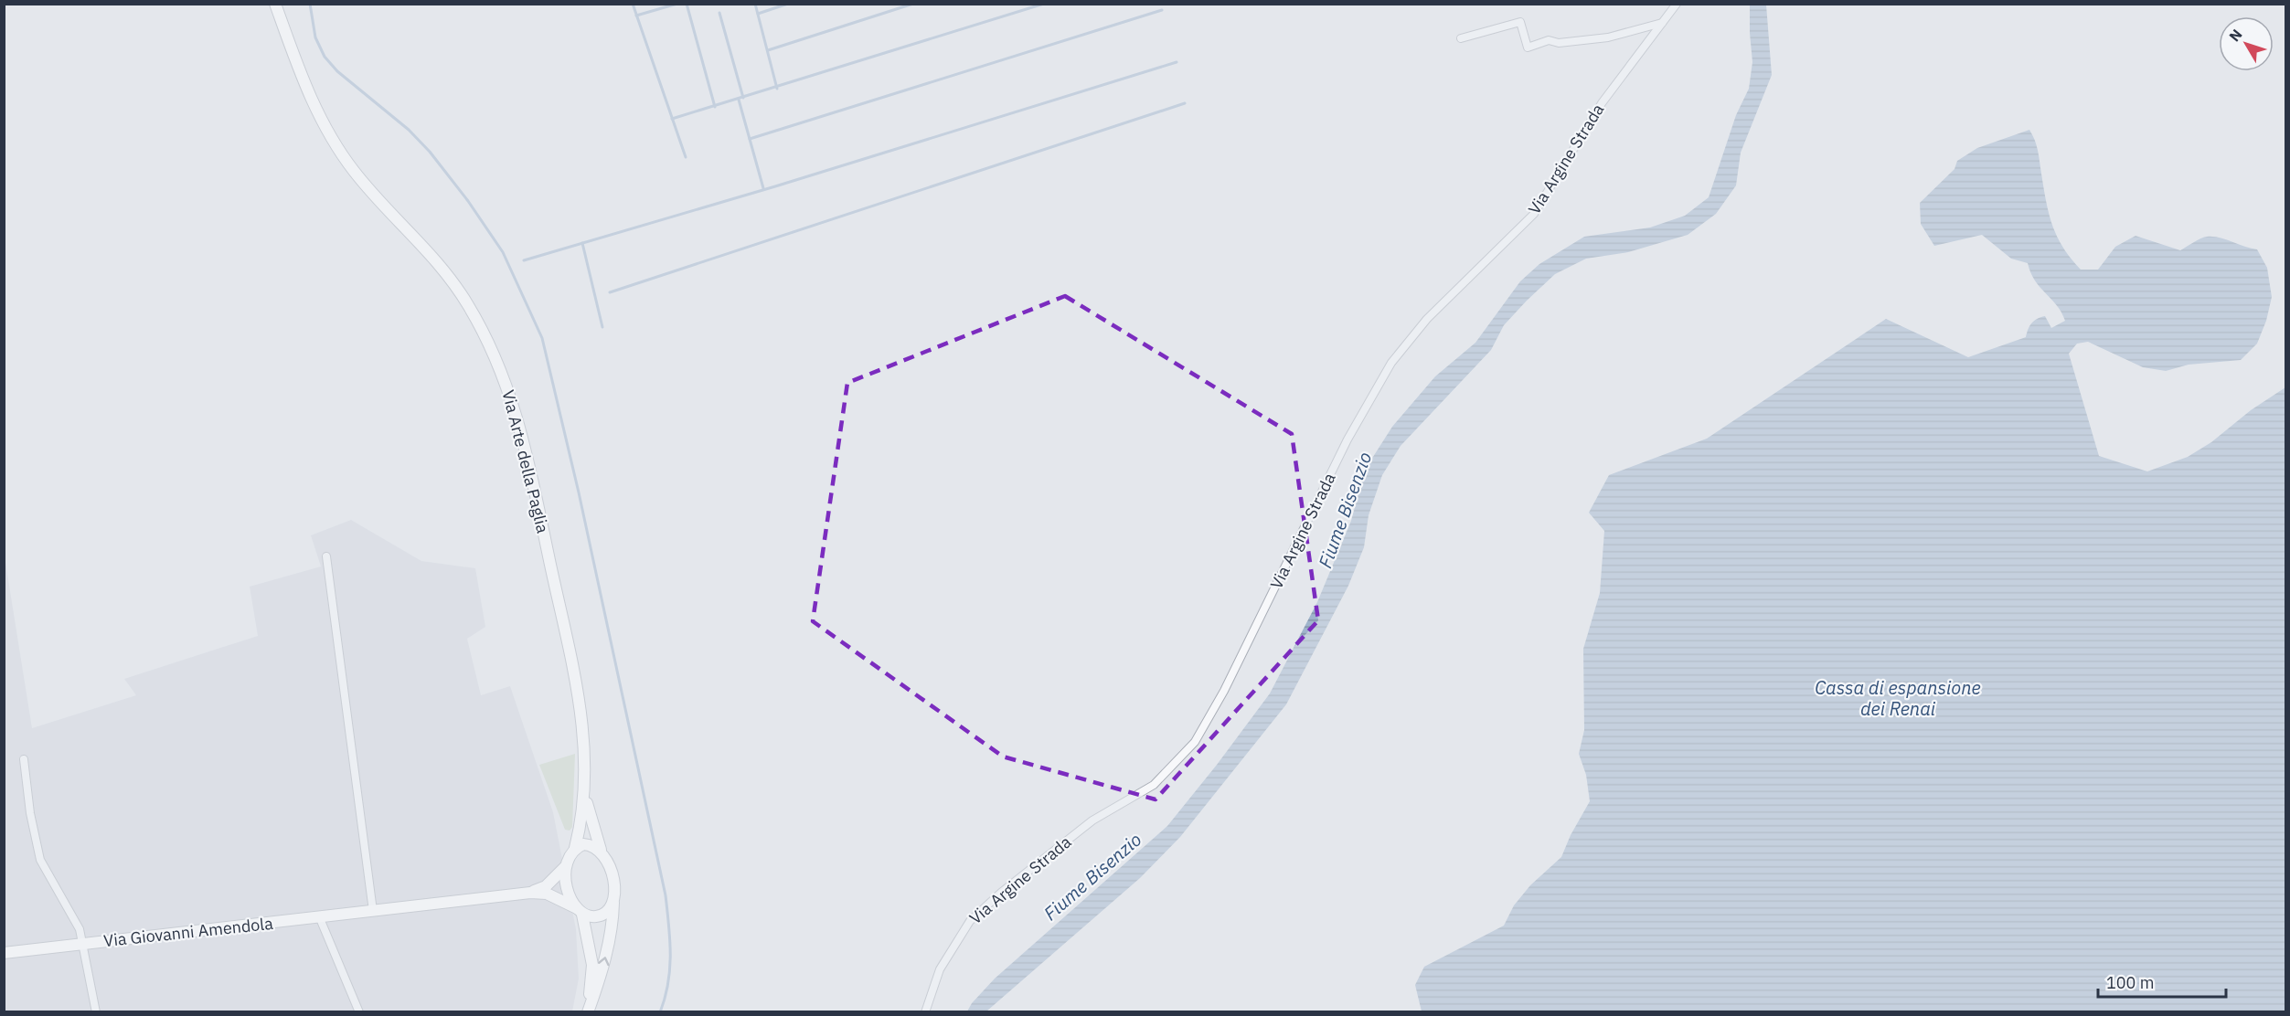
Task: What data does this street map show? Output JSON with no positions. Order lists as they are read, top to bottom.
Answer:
{
  "streets": {
    "main road": ["Via Arte della Paglia", "Via Giovanni Amendola"],
    "street": ["Via Argine Strada"]
  },
  "crossings": [
    ["Via Arte della Paglia", "Via Giovanni Amendola"]
  ],
  "water": ["Fiume Bisenzio", "Cassa di espansione dei Renai"],
  "scale_bar": "100 m",
  "north": "top left"
}
